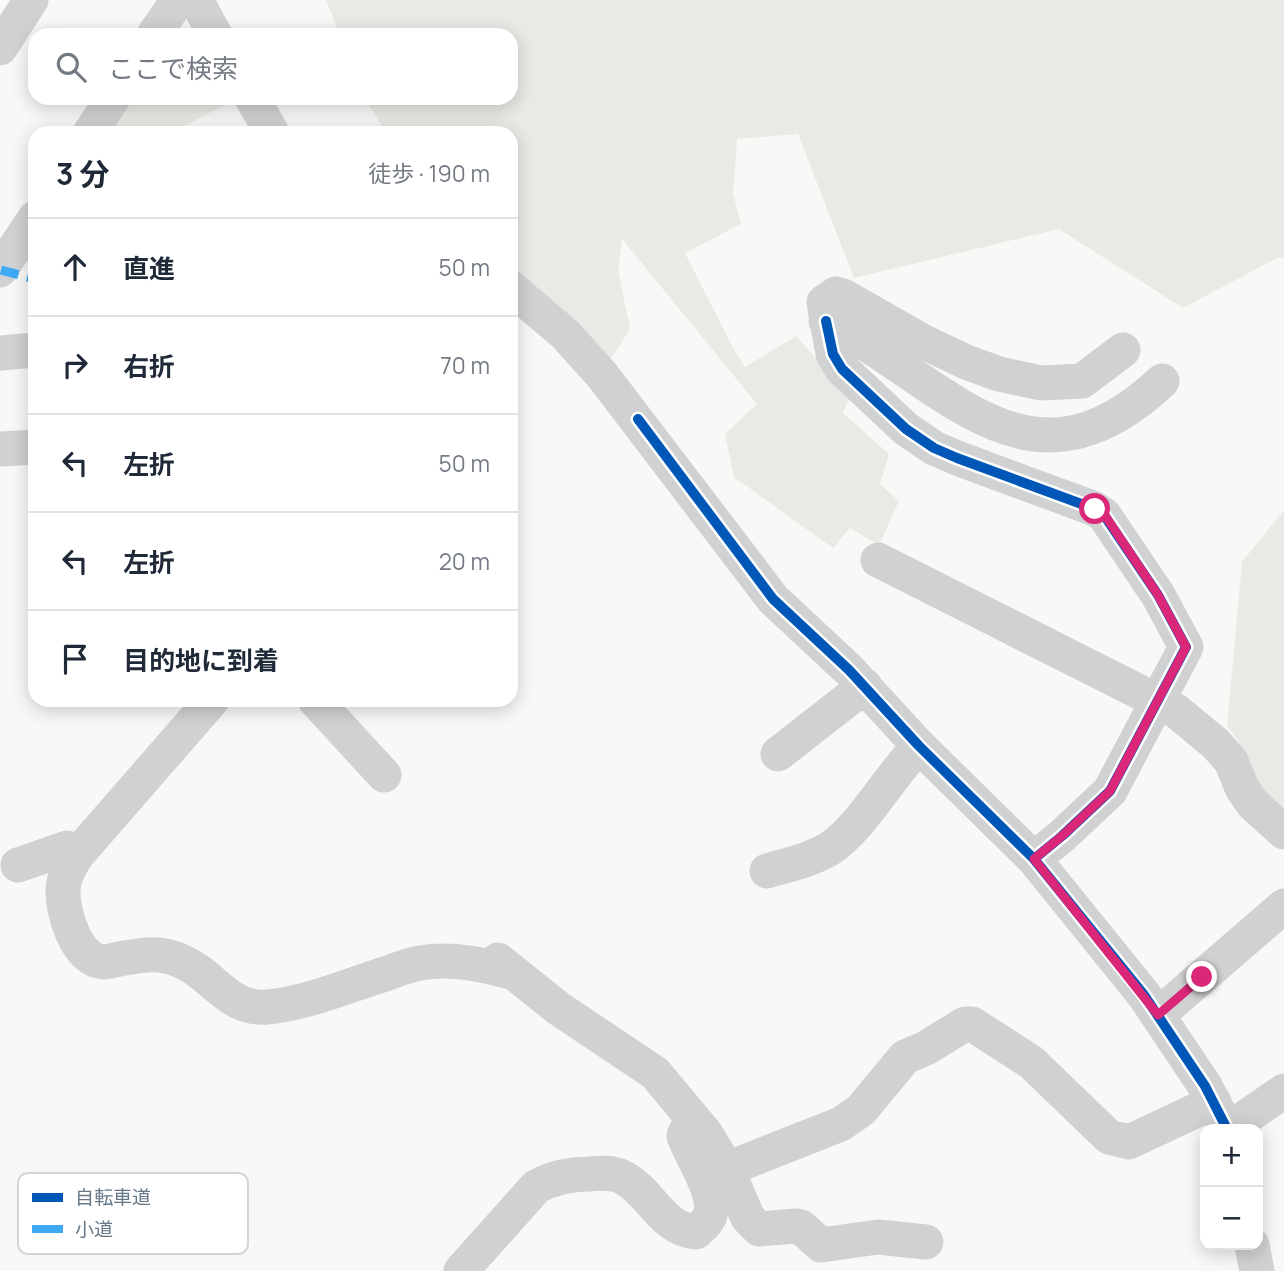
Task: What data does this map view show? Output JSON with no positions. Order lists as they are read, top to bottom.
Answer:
{
  "legend": ["自転車道", "小道"],
  "page": {
    "search": "ここで検索",
    "heading": ["3 分", "徒歩 · 190 m"],
    "list": [
      ["直進", "50 m"],
      ["右折", "70 m"],
      ["左折", "50 m"],
      ["左折", "20 m"],
      "目的地に到着"
    ],
    "map_buttons": ["+", "−"]
  }
}
